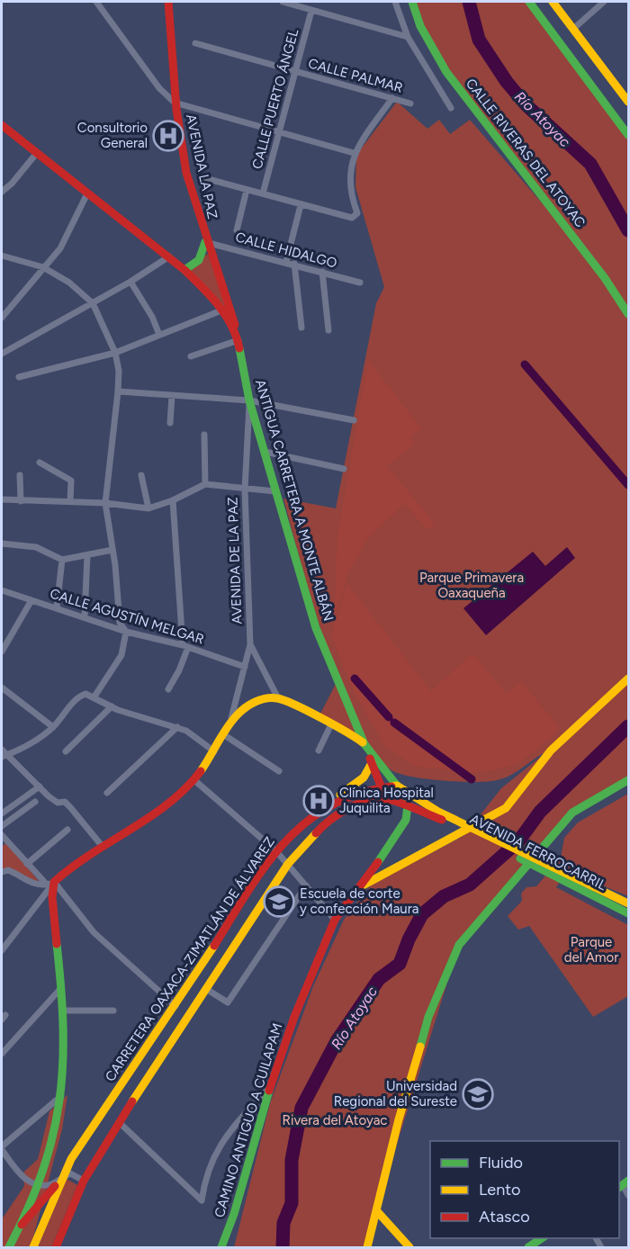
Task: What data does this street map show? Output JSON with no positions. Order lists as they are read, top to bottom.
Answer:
{
  "streets": {
    "street": [
      "CALLE PALMAR",
      "CALLE PUERTO ÁNGEL",
      "CALLE RIVERAS DEL ATOYAC",
      "AVENIDA LA PAZ",
      "CALLE HIDALGO",
      "ANTIGUA CARRETERA A MONTE ALBÁN",
      "AVENIDA DE LA PAZ",
      "CALLE AGUSTÍN MELGAR",
      "AVENIDA FERROCARRIL",
      "CARRETERA OAXACA-ZIMATLÁN DE ÁLVAREZ",
      "CAMINO ANTIGUO A CUILAPAM"
    ]
  },
  "crossings": [
    ["CALLE PALMAR", "CALLE PUERTO ÁNGEL"],
    ["AVENIDA LA PAZ", "CALLE HIDALGO"],
    ["AVENIDA LA PAZ", "ANTIGUA CARRETERA A MONTE ALBÁN"],
    ["ANTIGUA CARRETERA A MONTE ALBÁN", "AVENIDA DE LA PAZ"],
    ["ANTIGUA CARRETERA A MONTE ALBÁN", "CARRETERA OAXACA-ZIMATLÁN DE ÁLVAREZ"],
    ["ANTIGUA CARRETERA A MONTE ALBÁN", "CAMINO ANTIGUO A CUILAPAM"],
    ["AVENIDA DE LA PAZ", "CALLE AGUSTÍN MELGAR"],
    ["AVENIDA FERROCARRIL", "CARRETERA OAXACA-ZIMATLÁN DE ÁLVAREZ"],
    ["CARRETERA OAXACA-ZIMATLÁN DE ÁLVAREZ", "CAMINO ANTIGUO A CUILAPAM"]
  ],
  "water": ["Río Atoyac"],
  "parks": ["Parque Primavera Oaxaqueña", "Parque del Amor", "Rivera del Atoyac"],
  "places": {
    "hospital": ["Consultorio General", "Clínica Hospital Juquilita"],
    "school or university": ["Escuela de corte y confección Maura", "Universidad Regional del Sureste"]
  },
  "legend": ["Fluido", "Lento", "Atasco"]
}
